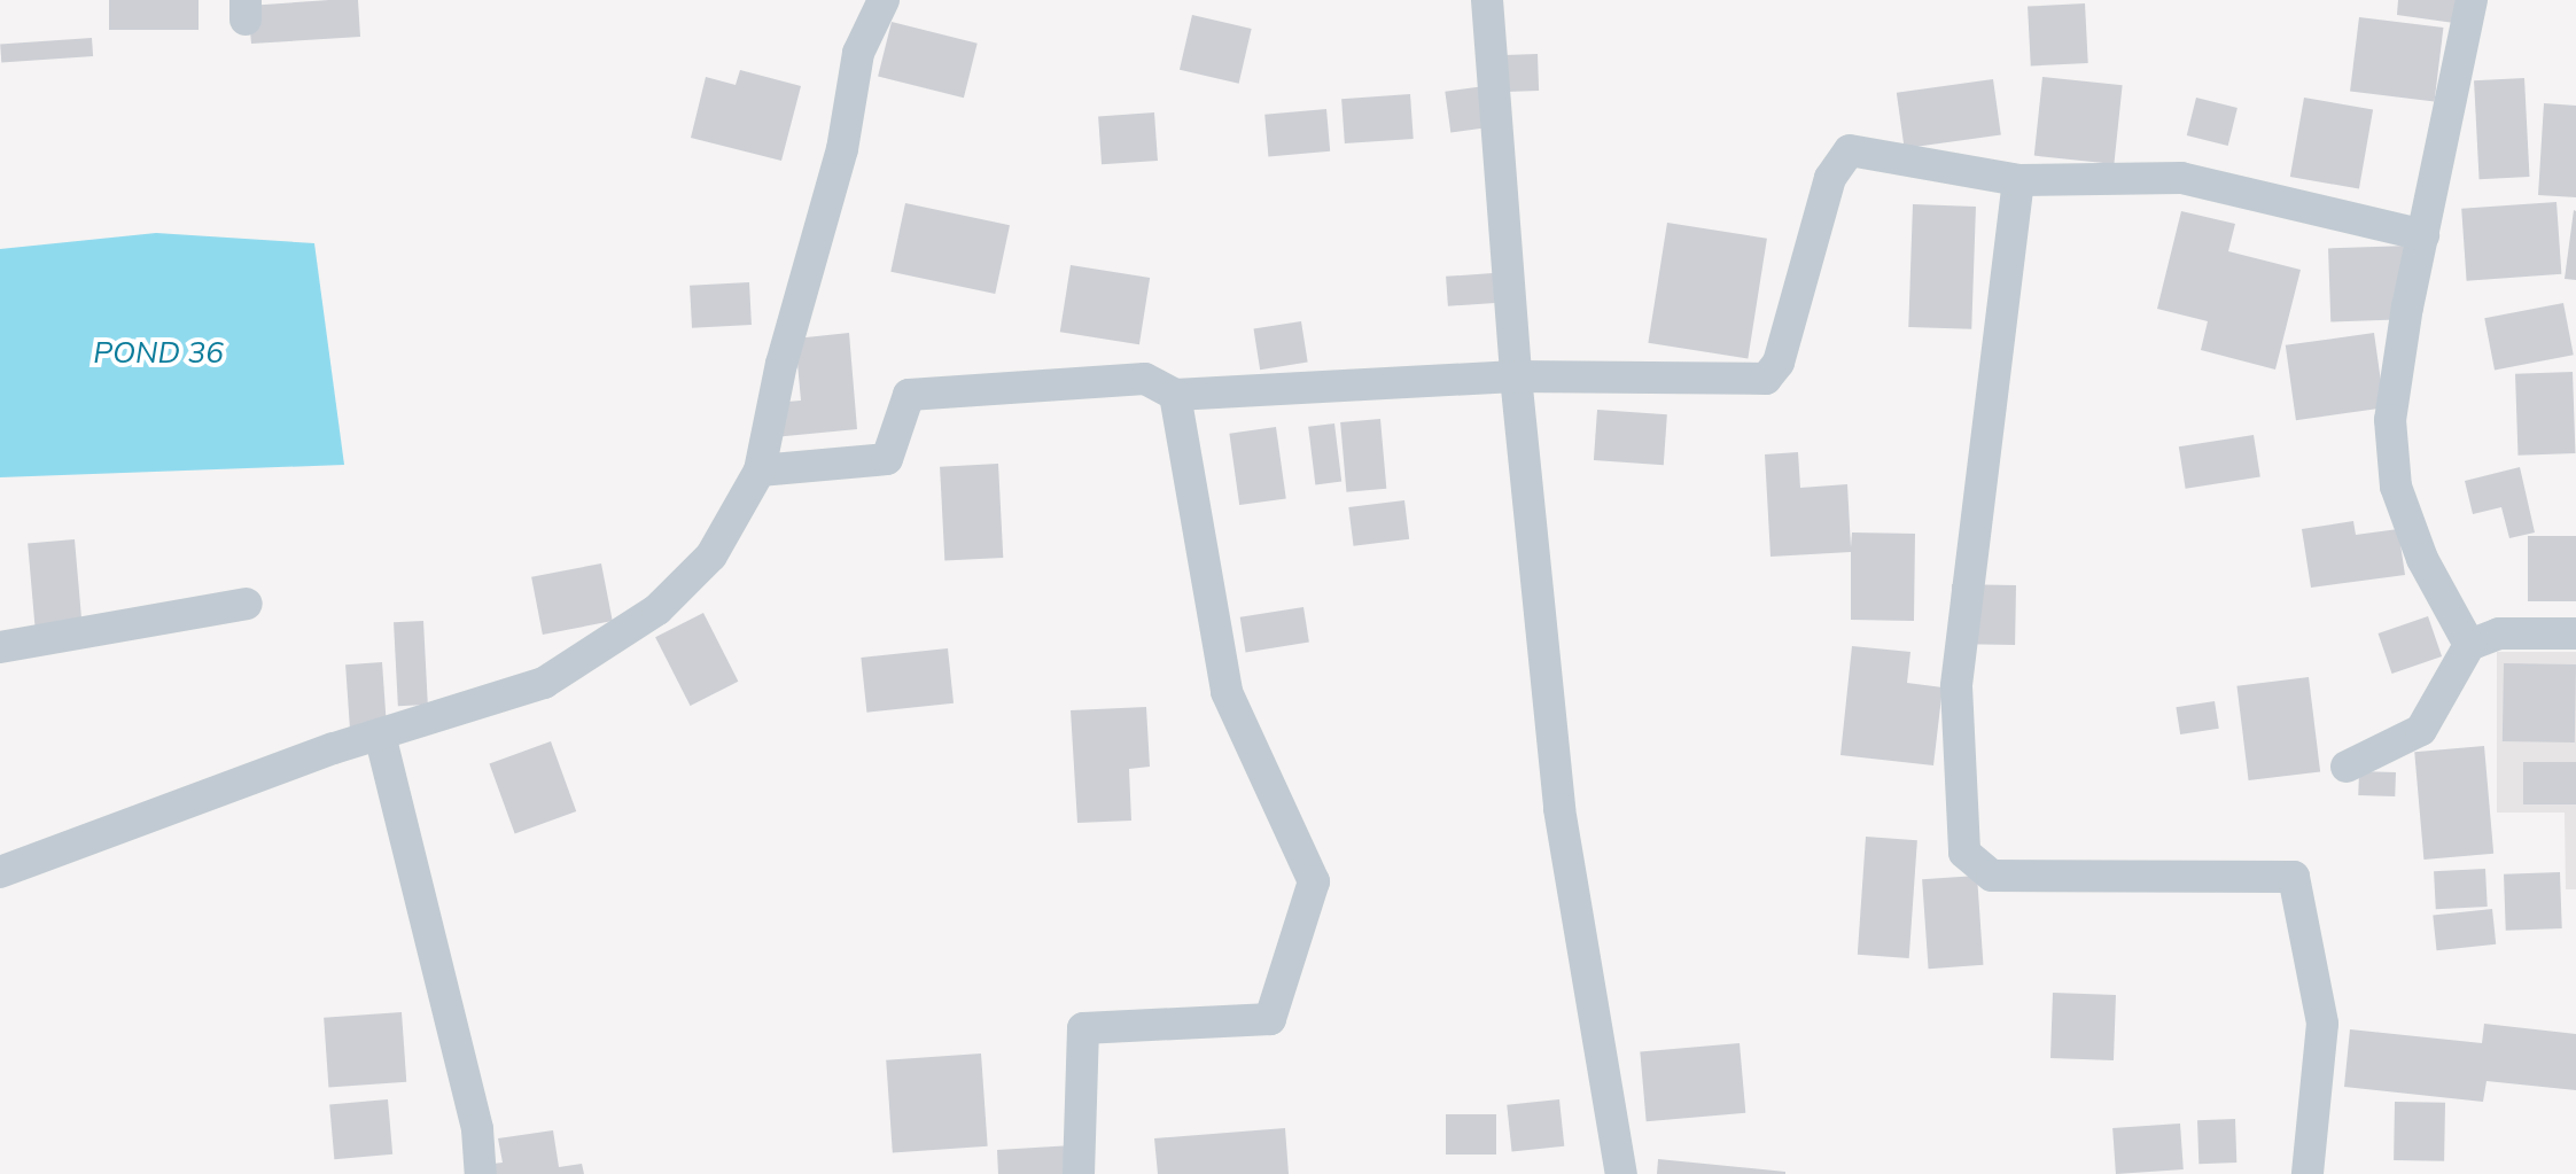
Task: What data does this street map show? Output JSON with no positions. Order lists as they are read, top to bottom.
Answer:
{
  "water": ["POND 36"]
}
